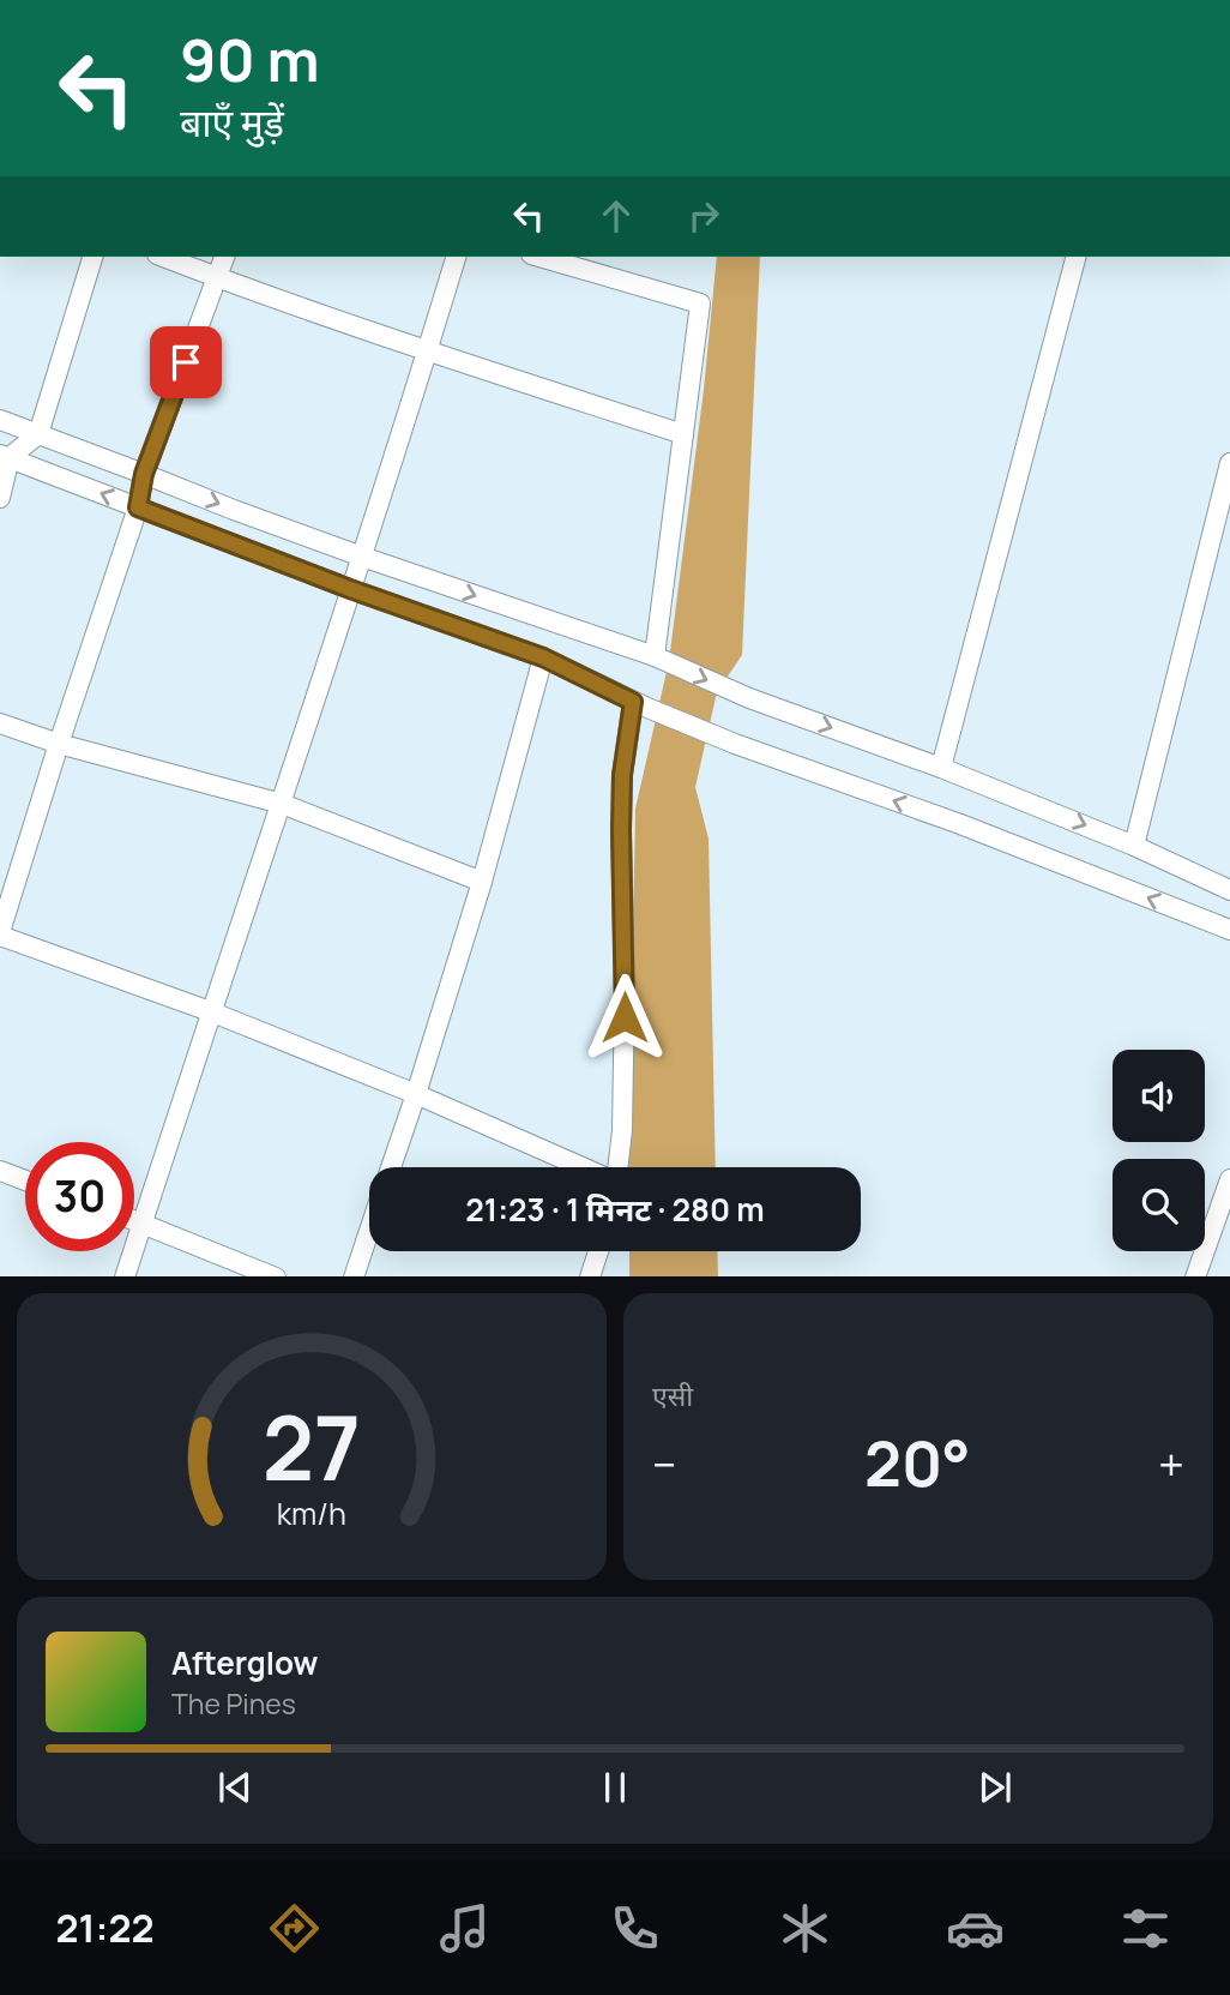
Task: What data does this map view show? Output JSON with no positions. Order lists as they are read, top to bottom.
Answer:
{
  "page": {
    "turn": ["90 m", "बाएँ मुड़ें"],
    "limit": "30",
    "trip": "21:23 · 1 मिनट · 280 m",
    "tile": "एसी",
    "heat": ["−", "20°", "+"],
    "song": ["Afterglow", "The Pines"],
    "tabs": "21:22",
    "gauge": ["27", "km/h"]
  }
}
